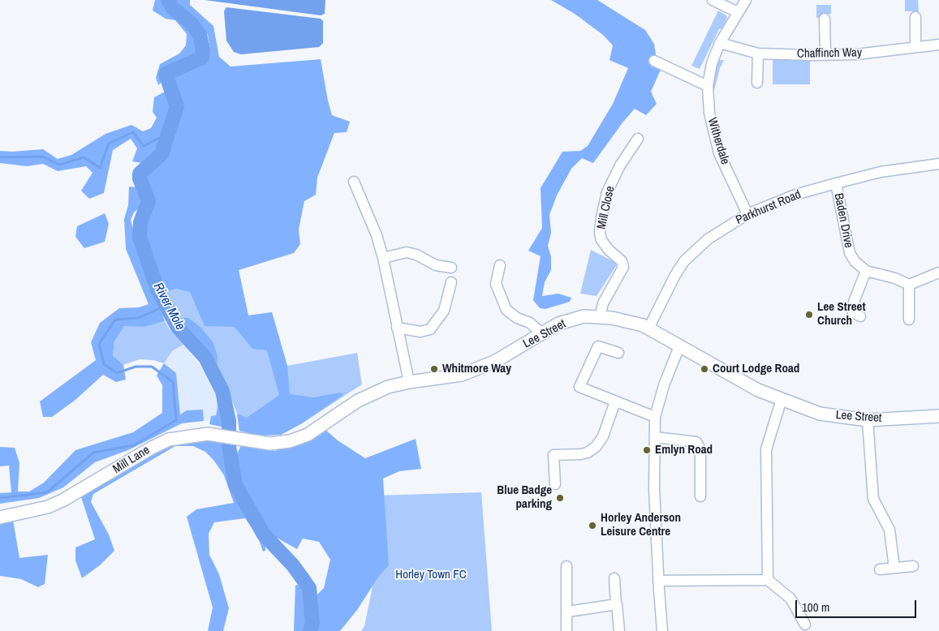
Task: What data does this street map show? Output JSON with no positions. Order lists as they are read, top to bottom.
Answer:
{
  "streets": {
    "street": [
      "Chaffinch Way",
      "Witherdale",
      "Mill Close",
      "Parkhurst Road",
      "Baden Drive",
      "Lee Street",
      "Mill Lane"
    ]
  },
  "crossings": [
    ["Chaffinch Way", "Witherdale"],
    ["Witherdale", "Parkhurst Road"],
    ["Mill Close", "Lee Street"],
    ["Parkhurst Road", "Baden Drive"],
    ["Parkhurst Road", "Lee Street"],
    ["Lee Street", "Mill Lane"]
  ],
  "water": ["River Mole"],
  "parks": ["Horley Town FC"],
  "places": [
    "Lee Street Church",
    "Whitmore Way",
    "Court Lodge Road",
    "Emlyn Road",
    "Blue Badge parking",
    "Horley Anderson Leisure Centre"
  ],
  "scale_bar": "100 m"
}
